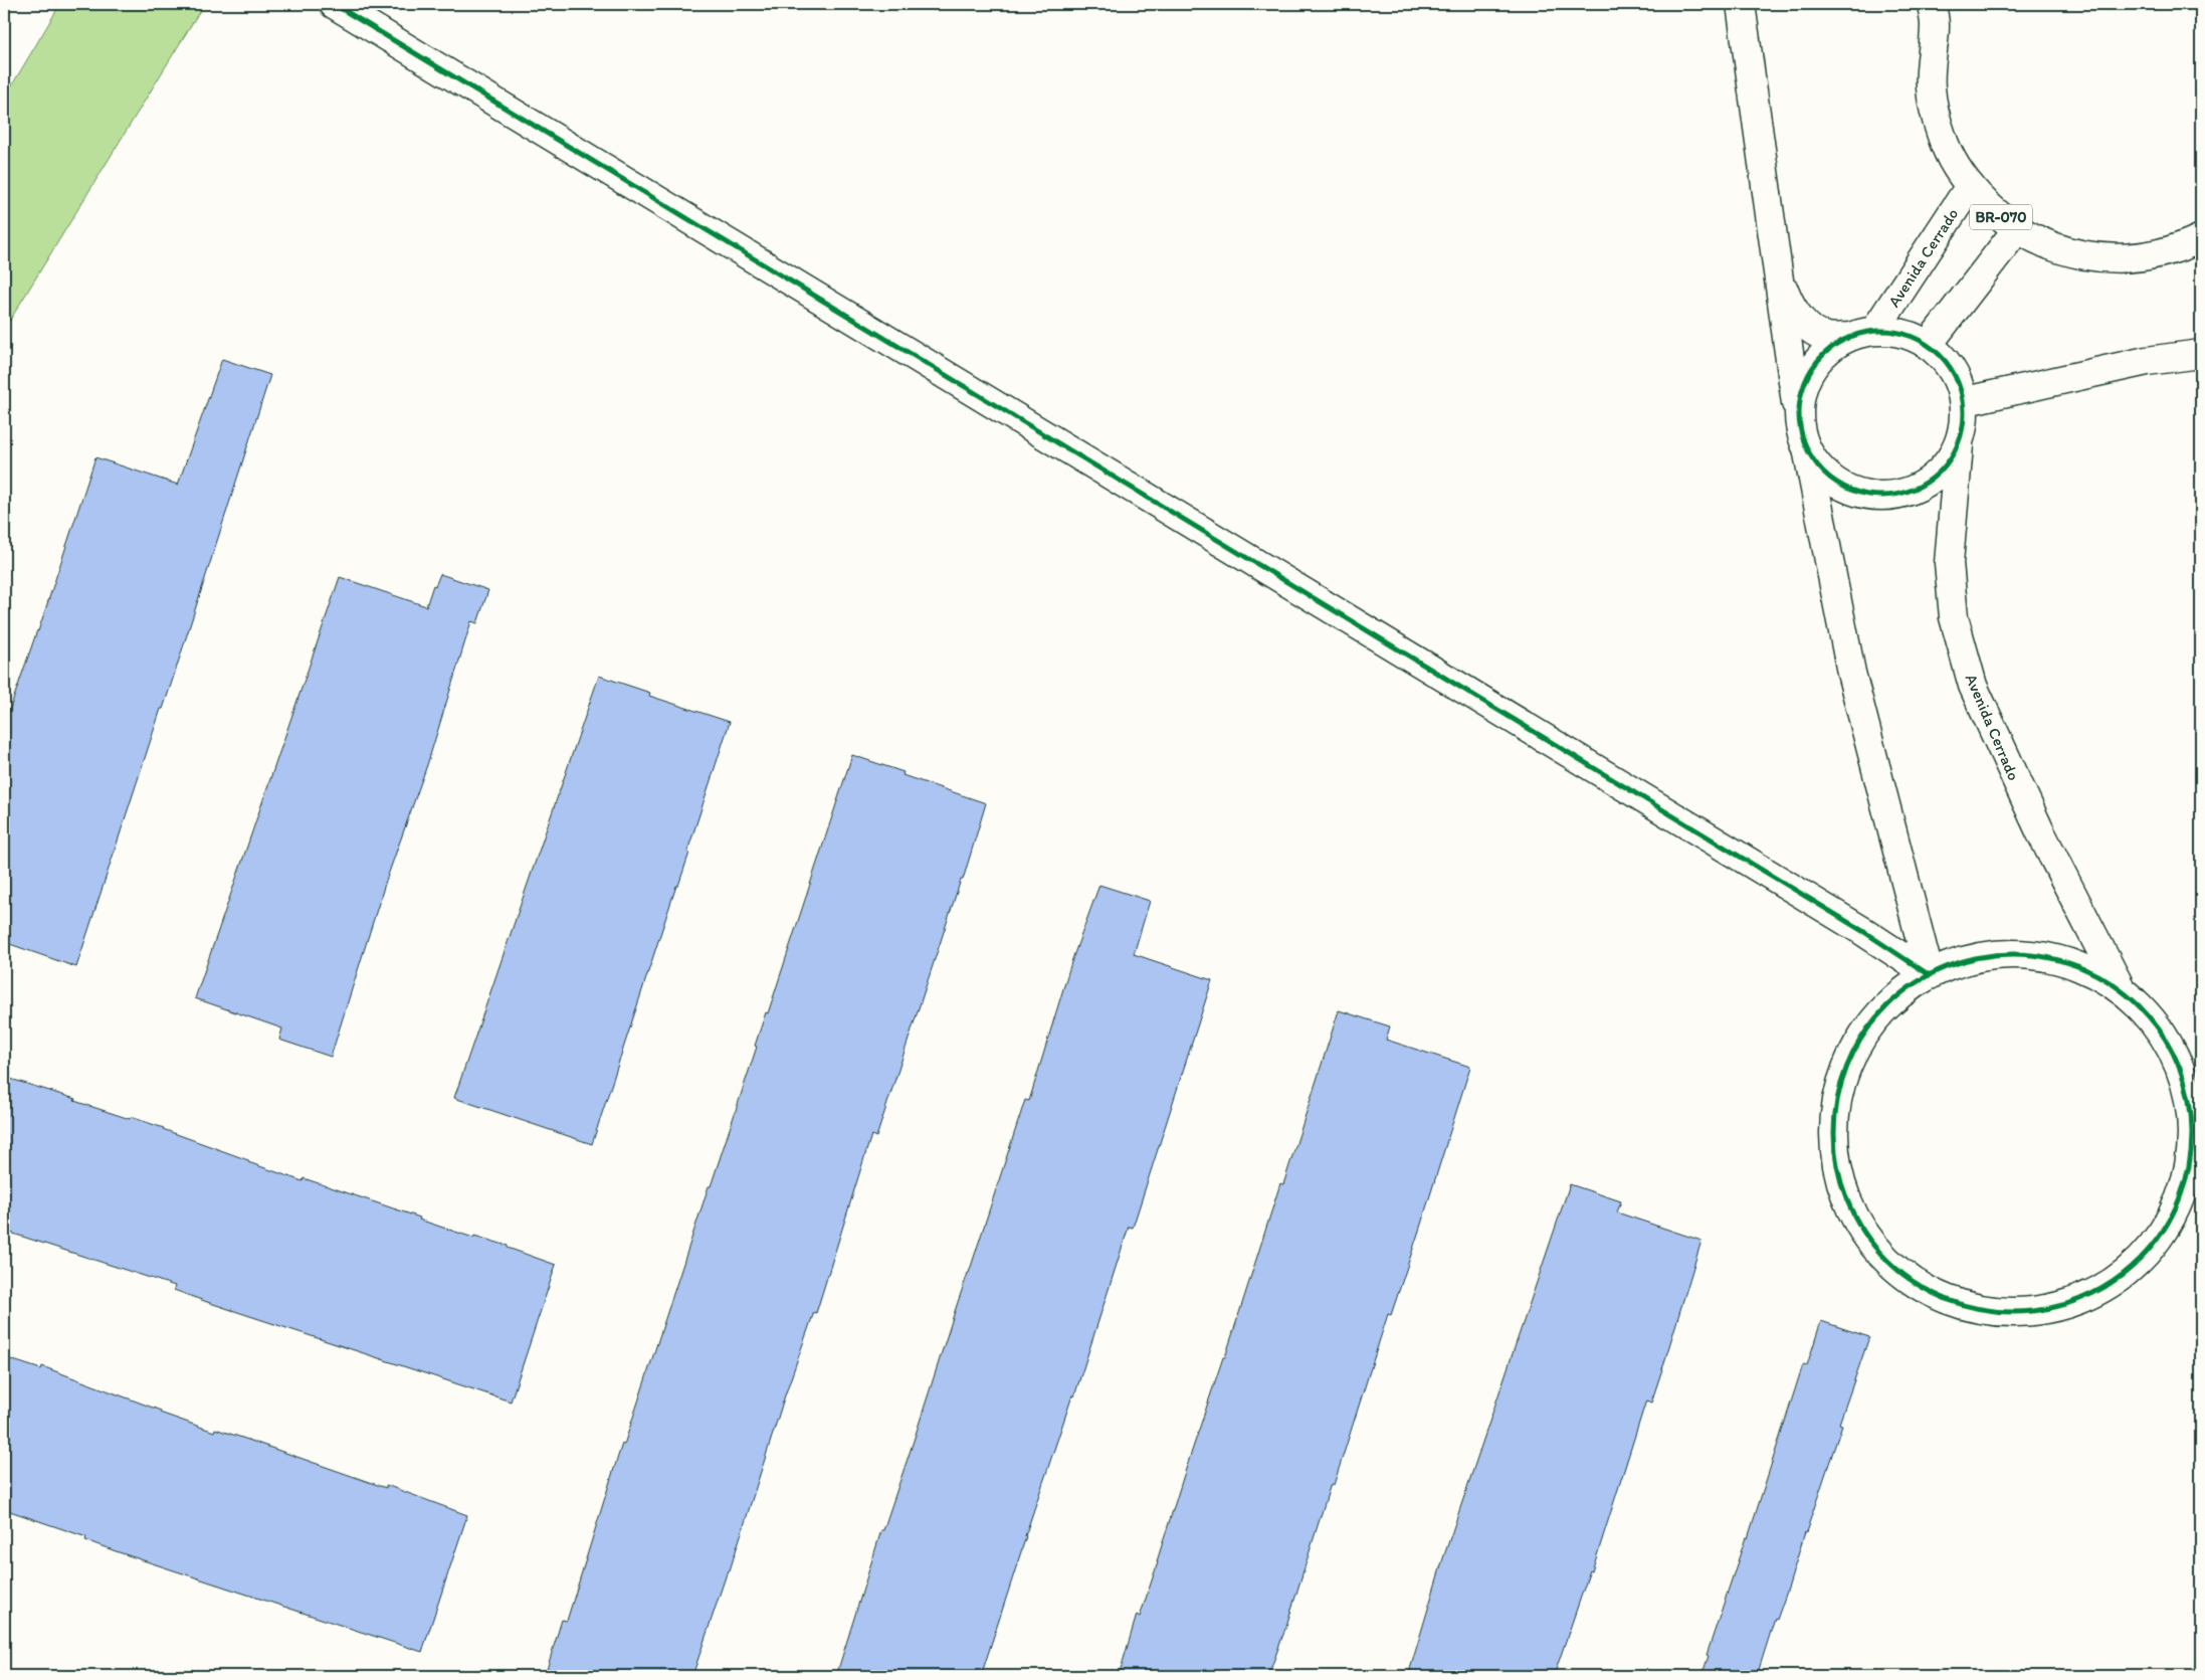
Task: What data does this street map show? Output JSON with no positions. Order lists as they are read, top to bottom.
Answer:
{
  "streets": {
    "main road": ["BR-070", "Avenida Cerrado"]
  },
  "crossings": [
    ["BR-070", "Avenida Cerrado"]
  ]
}
